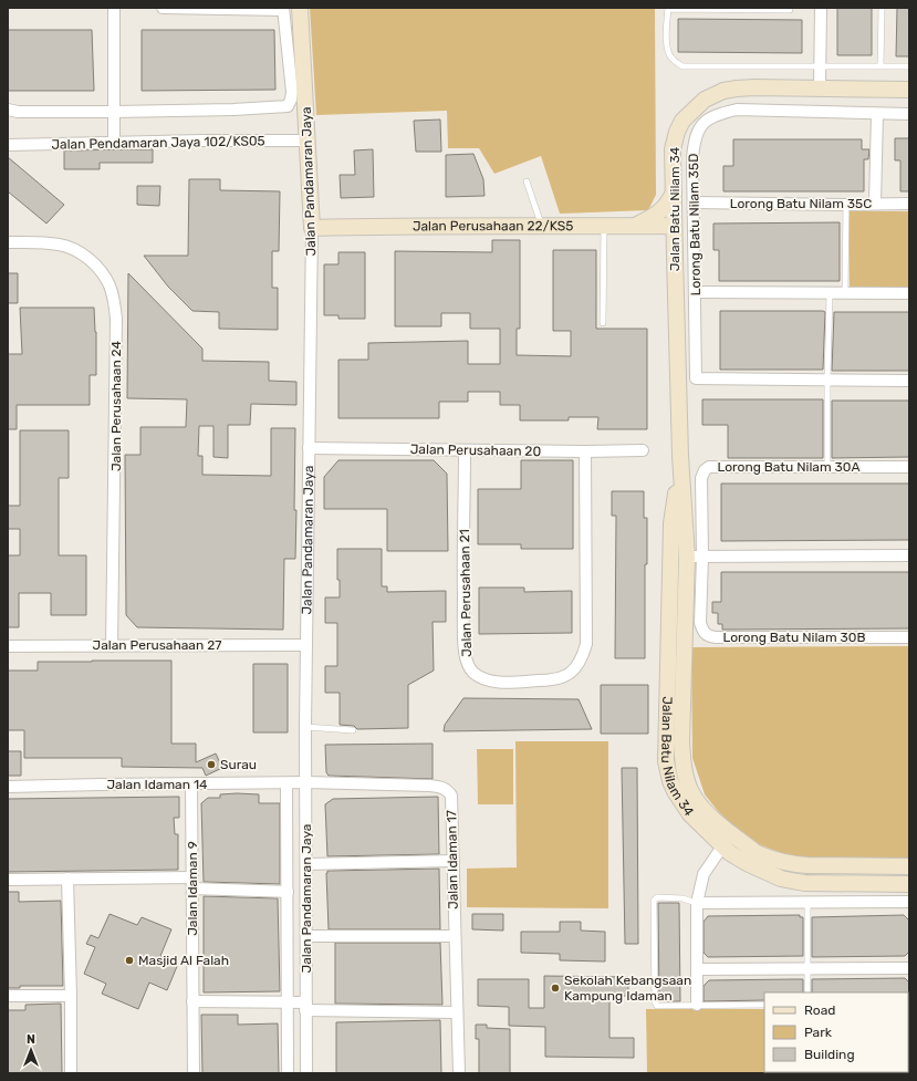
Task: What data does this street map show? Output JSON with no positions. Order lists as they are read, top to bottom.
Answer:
{
  "streets": {
    "street": [
      "Jalan Pendamaran Jaya 102/KS05",
      "Jalan Pandamaran Jaya",
      "Lorong Batu Nilam 35C",
      "Jalan Batu Nilam 34",
      "Lorong Batu Nilam 35D",
      "Jalan Perusahaan 22/KS5",
      "Jalan Perusahaan 24",
      "Jalan Perusahaan 20",
      "Lorong Batu Nilam 30A",
      "Jalan Perusahaan 21",
      "Lorong Batu Nilam 30B",
      "Jalan Perusahaan 27",
      "Jalan Idaman 14",
      "Jalan Idaman 17",
      "Jalan Idaman 9"
    ]
  },
  "crossings": [
    ["Jalan Pendamaran Jaya 102/KS05", "Jalan Pandamaran Jaya"],
    ["Jalan Pandamaran Jaya", "Jalan Perusahaan 22/KS5"],
    ["Jalan Pandamaran Jaya", "Jalan Perusahaan 20"],
    ["Jalan Pandamaran Jaya", "Jalan Perusahaan 27"],
    ["Jalan Pandamaran Jaya", "Jalan Idaman 14"],
    ["Jalan Pandamaran Jaya", "Jalan Idaman 17"],
    ["Lorong Batu Nilam 35C", "Lorong Batu Nilam 35D"],
    ["Jalan Batu Nilam 34", "Jalan Perusahaan 22/KS5"],
    ["Jalan Batu Nilam 34", "Lorong Batu Nilam 30A"],
    ["Jalan Batu Nilam 34", "Lorong Batu Nilam 30B"],
    ["Jalan Perusahaan 24", "Jalan Perusahaan 27"],
    ["Jalan Perusahaan 20", "Jalan Perusahaan 21"],
    ["Lorong Batu Nilam 30A", "Lorong Batu Nilam 30B"],
    ["Jalan Idaman 14", "Jalan Idaman 17"],
    ["Jalan Idaman 14", "Jalan Idaman 9"]
  ],
  "places": ["Surau", "Masjid Al Falah", "Sekolah Kebangsaan Kampung Idaman"],
  "legend": ["Road", "Park", "Building"],
  "north": "top"
}
